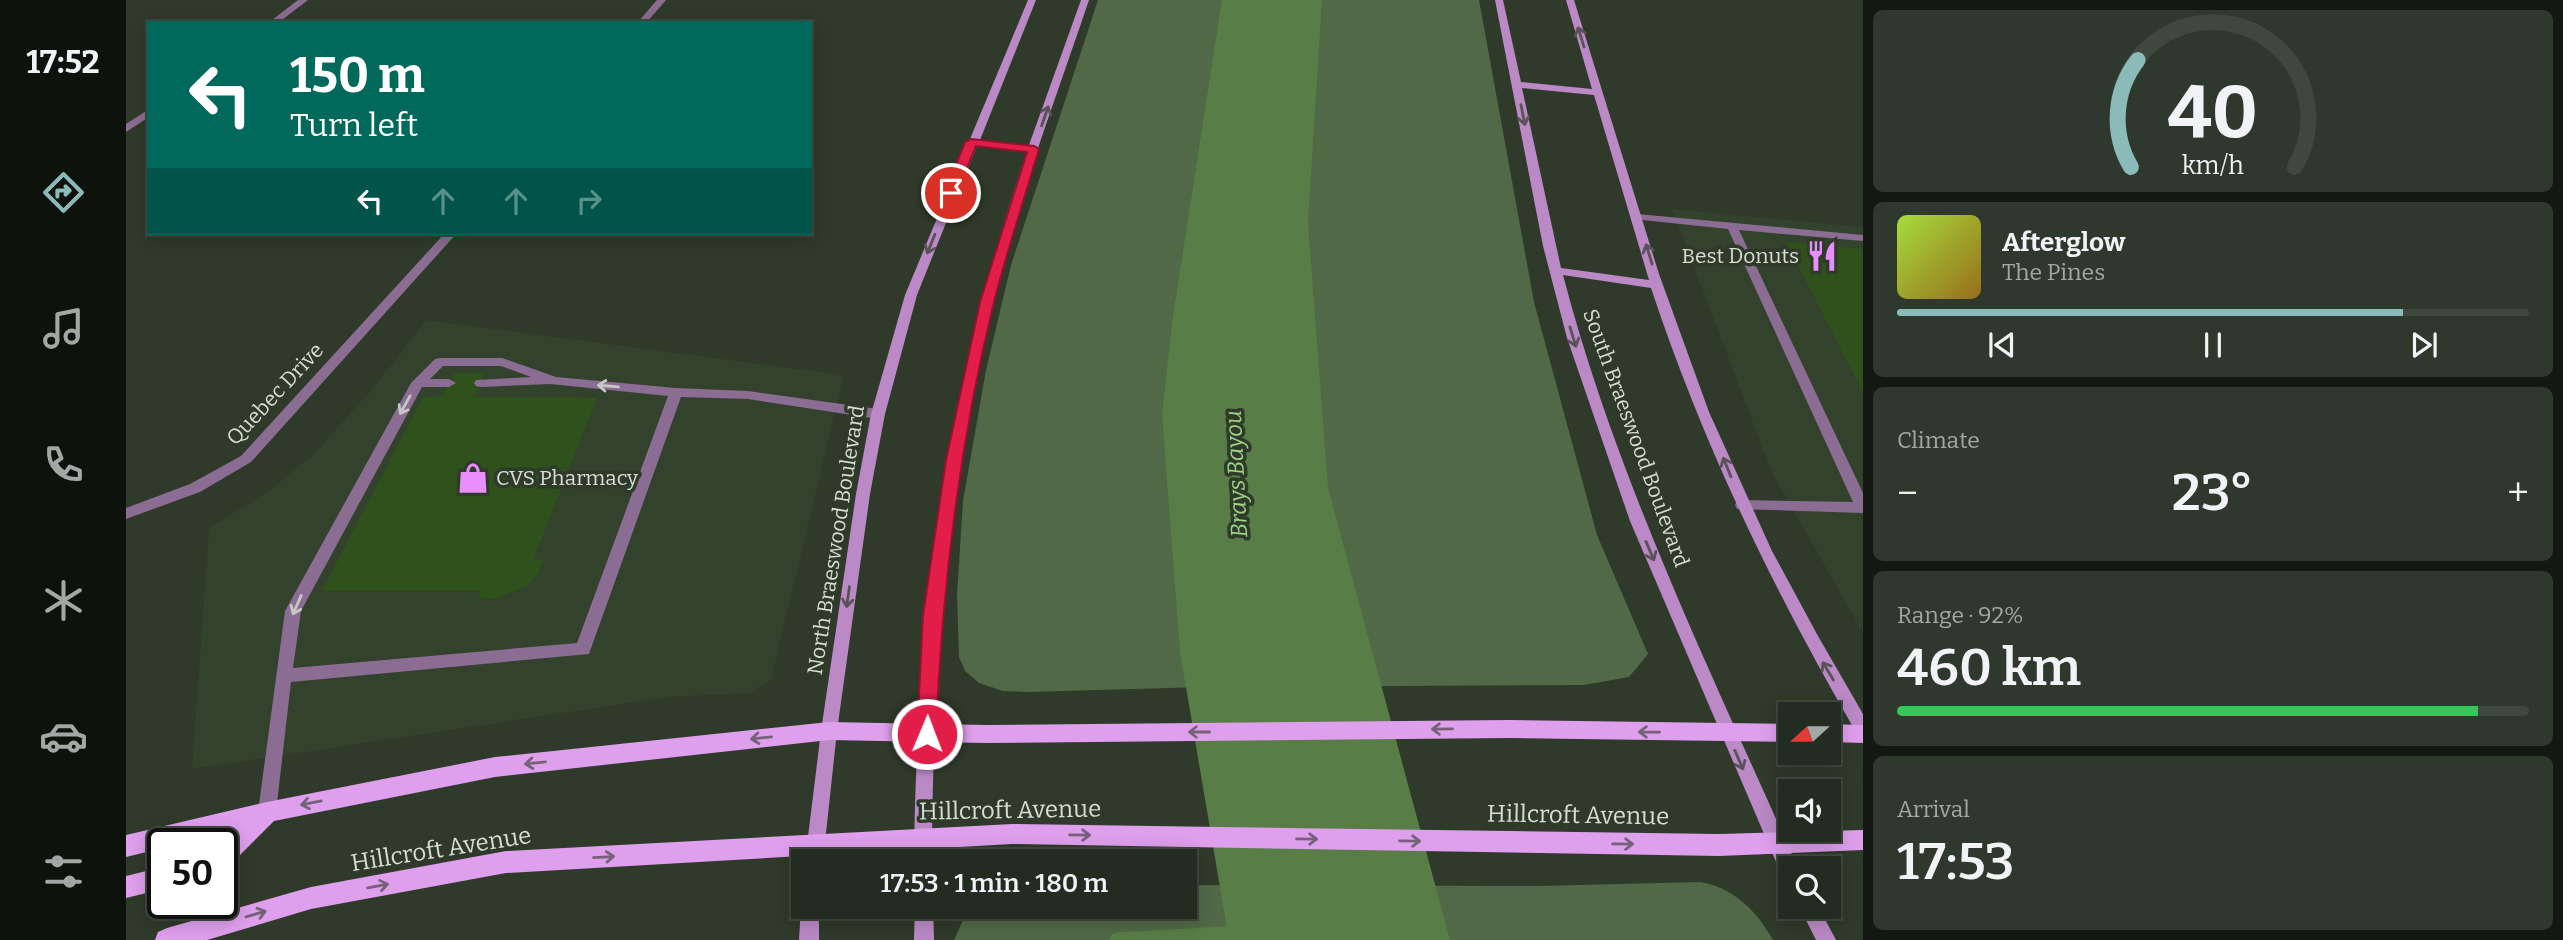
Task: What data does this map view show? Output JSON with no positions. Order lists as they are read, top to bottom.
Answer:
{
  "streets": {
    "main road": ["South Braeswood Boulevard", "North Braeswood Boulevard", "Hillcroft Avenue"],
    "street": ["Quebec Drive"]
  },
  "crossings": [
    ["South Braeswood Boulevard", "Hillcroft Avenue"]
  ],
  "water": ["Brays Bayou"],
  "places": {
    "restaurant": ["Best Donuts"],
    "shop": ["CVS Pharmacy"]
  },
  "north": "left",
  "page": {
    "tabs": "17:52",
    "turn": ["150 m", "Turn left"],
    "song": ["Afterglow", "The Pines"],
    "tile": [
      "Climate",
      ["Range · 92%", "460 km"],
      ["Arrival", "17:53"]
    ],
    "heat": ["−", "23°", "+"],
    "limit": "50",
    "trip": "17:53 · 1 min · 180 m",
    "gauge": ["40", "km/h"]
  }
}
